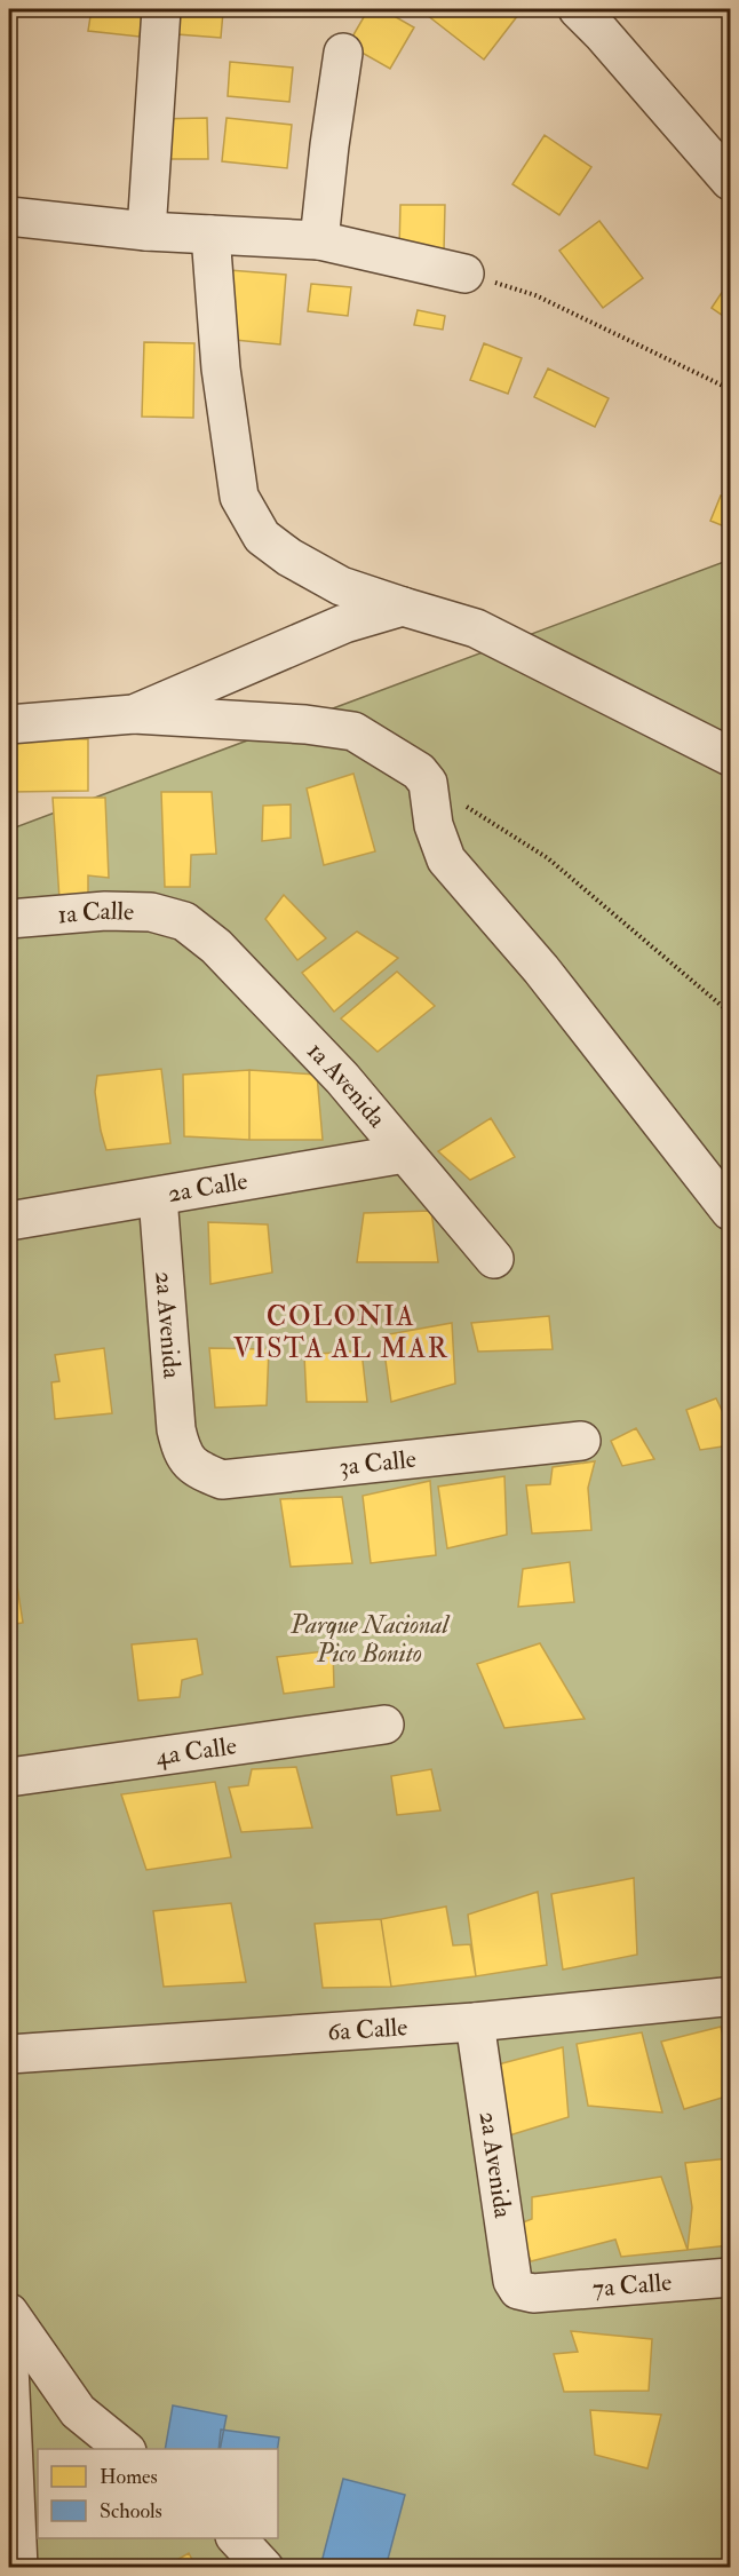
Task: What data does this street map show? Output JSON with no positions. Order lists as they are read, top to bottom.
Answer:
{
  "streets": {
    "street": [
      "1a Calle",
      "1a Avenida",
      "2a Calle",
      "2a Avenida",
      "3a Calle",
      "4a Calle",
      "6a Calle",
      "7a Calle"
    ]
  },
  "crossings": [
    ["1a Calle", "1a Avenida"],
    ["1a Avenida", "2a Calle"],
    ["2a Calle", "2a Avenida"],
    ["2a Avenida", "3a Calle"],
    ["2a Avenida", "6a Calle"],
    ["2a Avenida", "7a Calle"]
  ],
  "districts": ["COLONIA VISTA AL MAR"],
  "parks": ["Parque Nacional Pico Bonito"],
  "legend": ["Homes", "Schools"]
}
